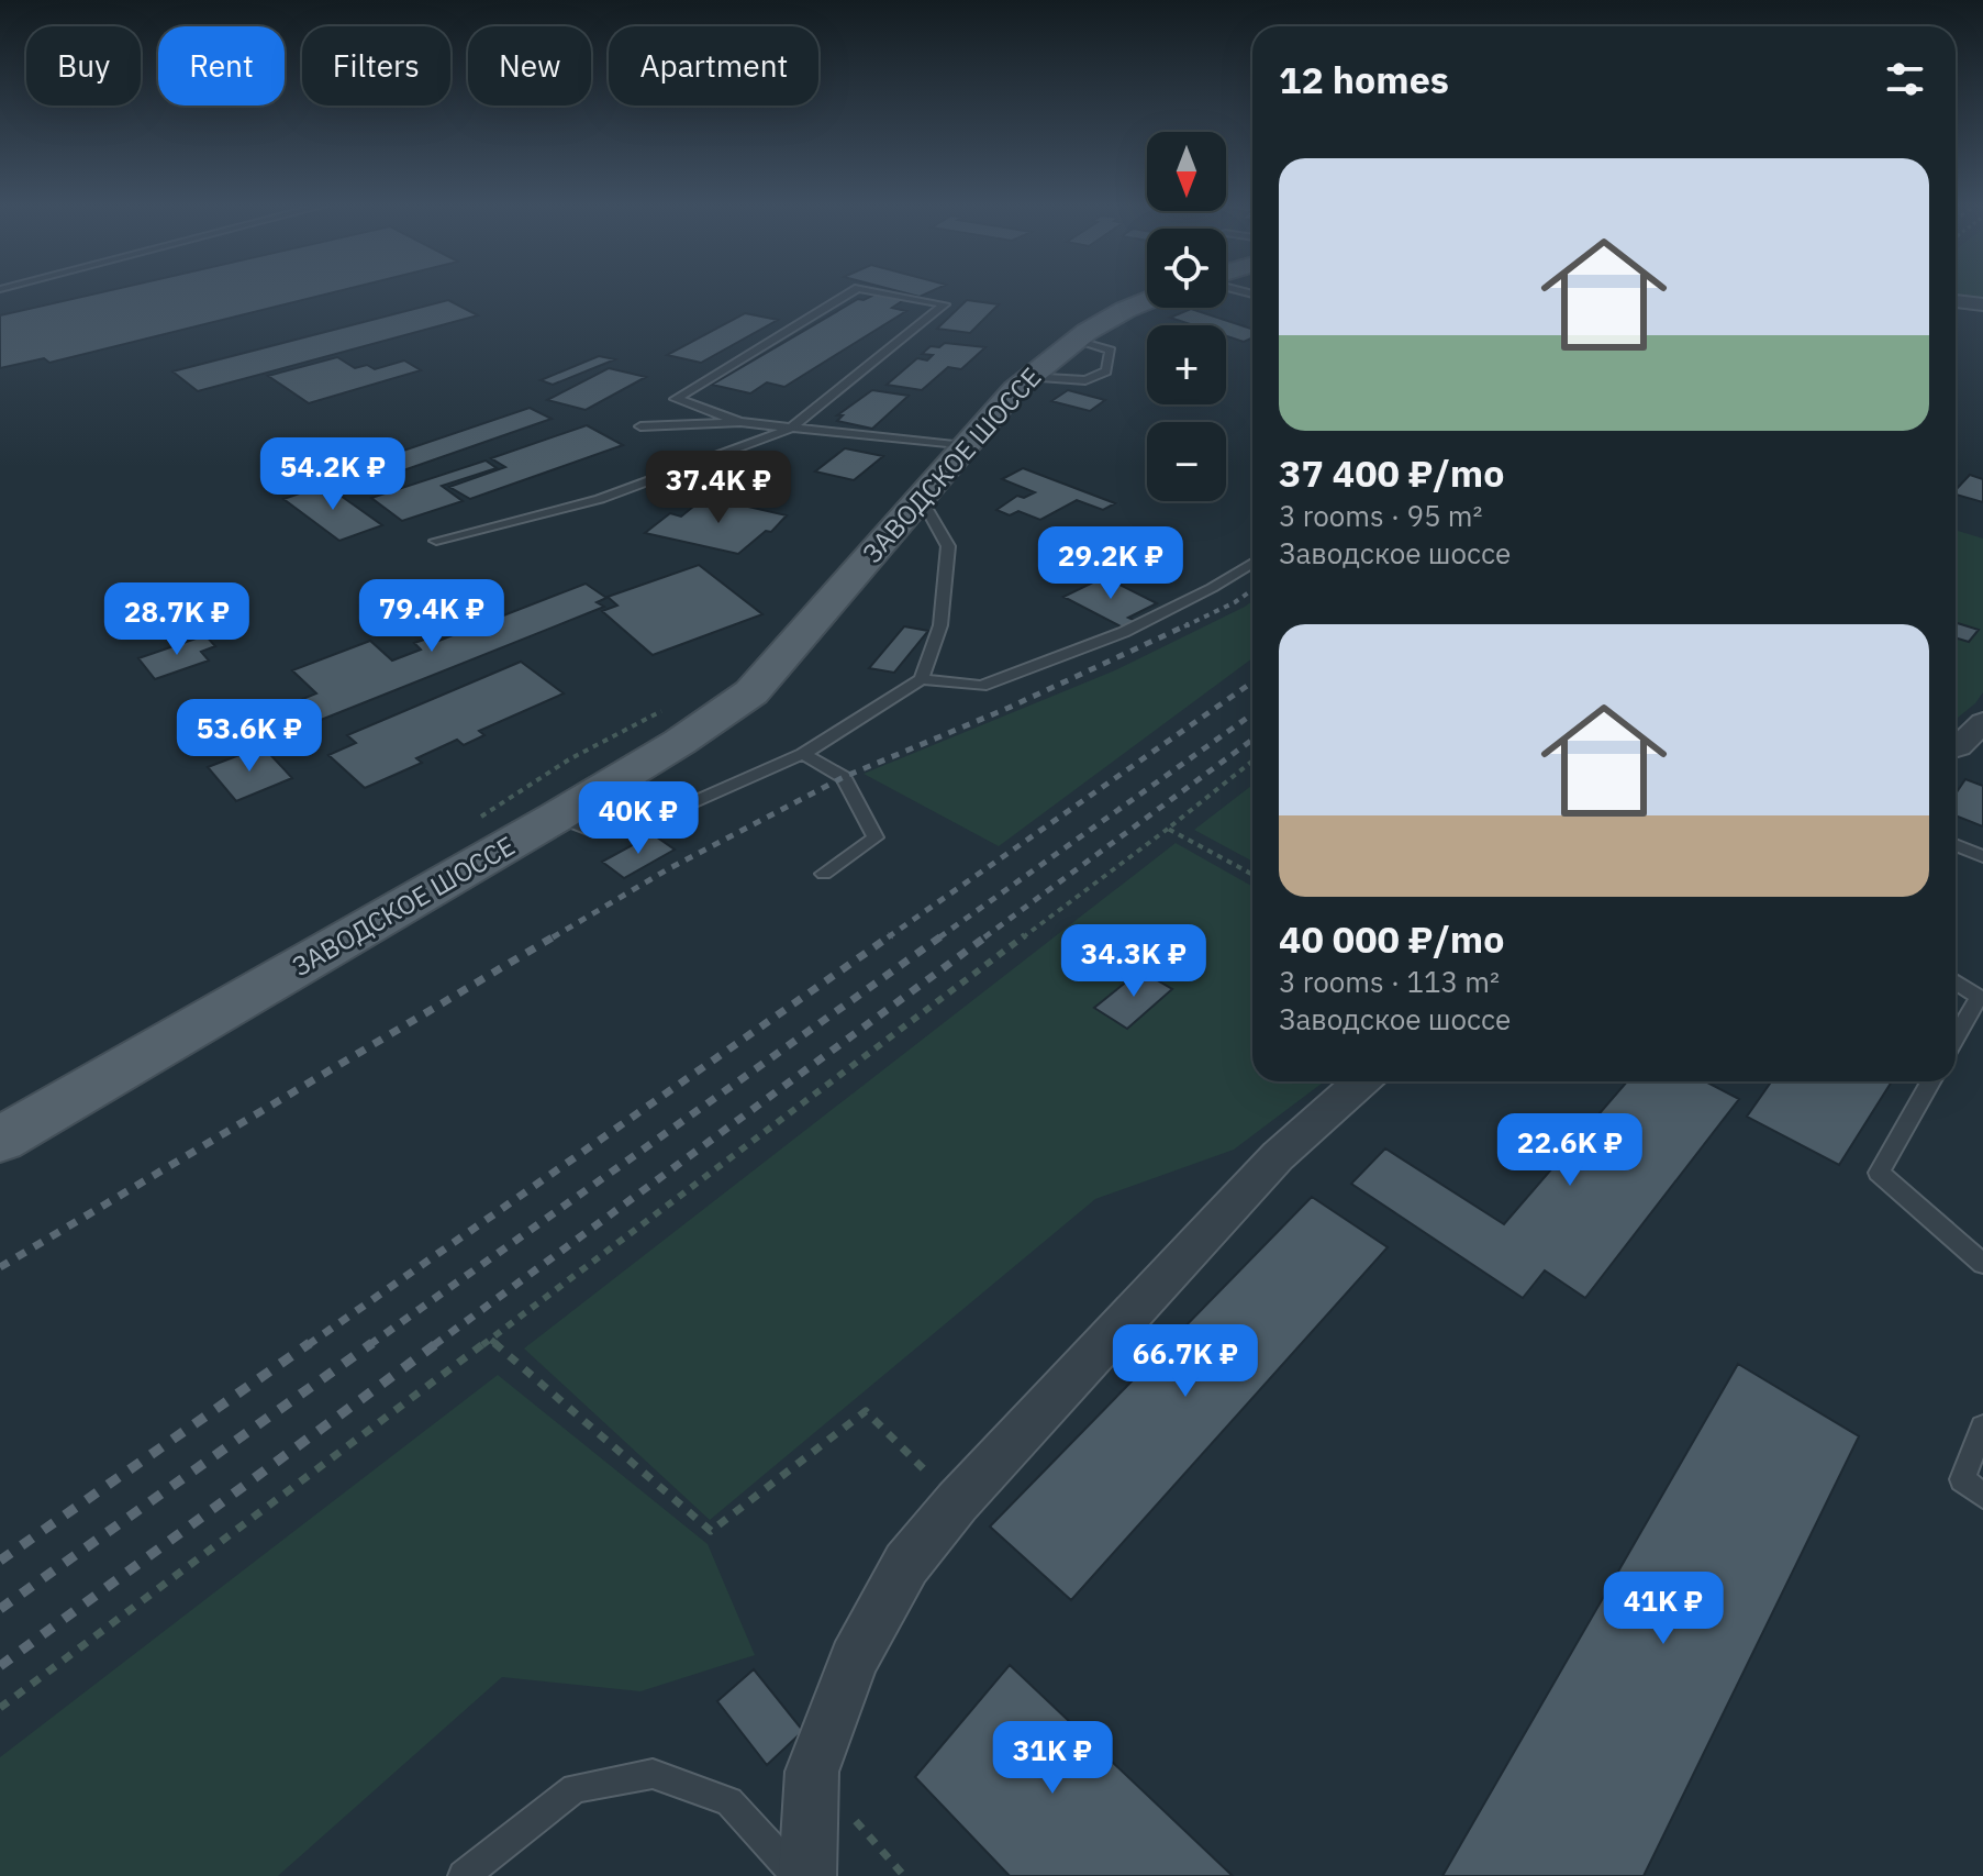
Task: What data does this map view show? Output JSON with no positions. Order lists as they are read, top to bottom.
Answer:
{
  "streets": {
    "main road": ["ЗАВОДСКОЕ ШОССЕ"]
  },
  "north": "bottom",
  "page": {
    "chip": [
      "Buy",
      "Rent",
      "Filters",
      "New",
      "Apartment"
    ],
    "heading": "12 homes",
    "map_buttons": ["+", "−"],
    "list": [
      {
        "name": "37 400 ₽/mo",
        "note": "3 rooms · 95 m² · Заводское шоссе"
      },
      {
        "name": "40 000 ₽/mo",
        "note": "3 rooms · 113 m² · Заводское шоссе"
      }
    ],
    "price": [
      "54.2K ₽",
      "37.4K ₽",
      "29.2K ₽",
      "79.4K ₽",
      "28.7K ₽",
      "53.6K ₽",
      "40K ₽",
      "34.3K ₽",
      "22.6K ₽",
      "66.7K ₽",
      "41K ₽",
      "31K ₽"
    ]
  }
}
